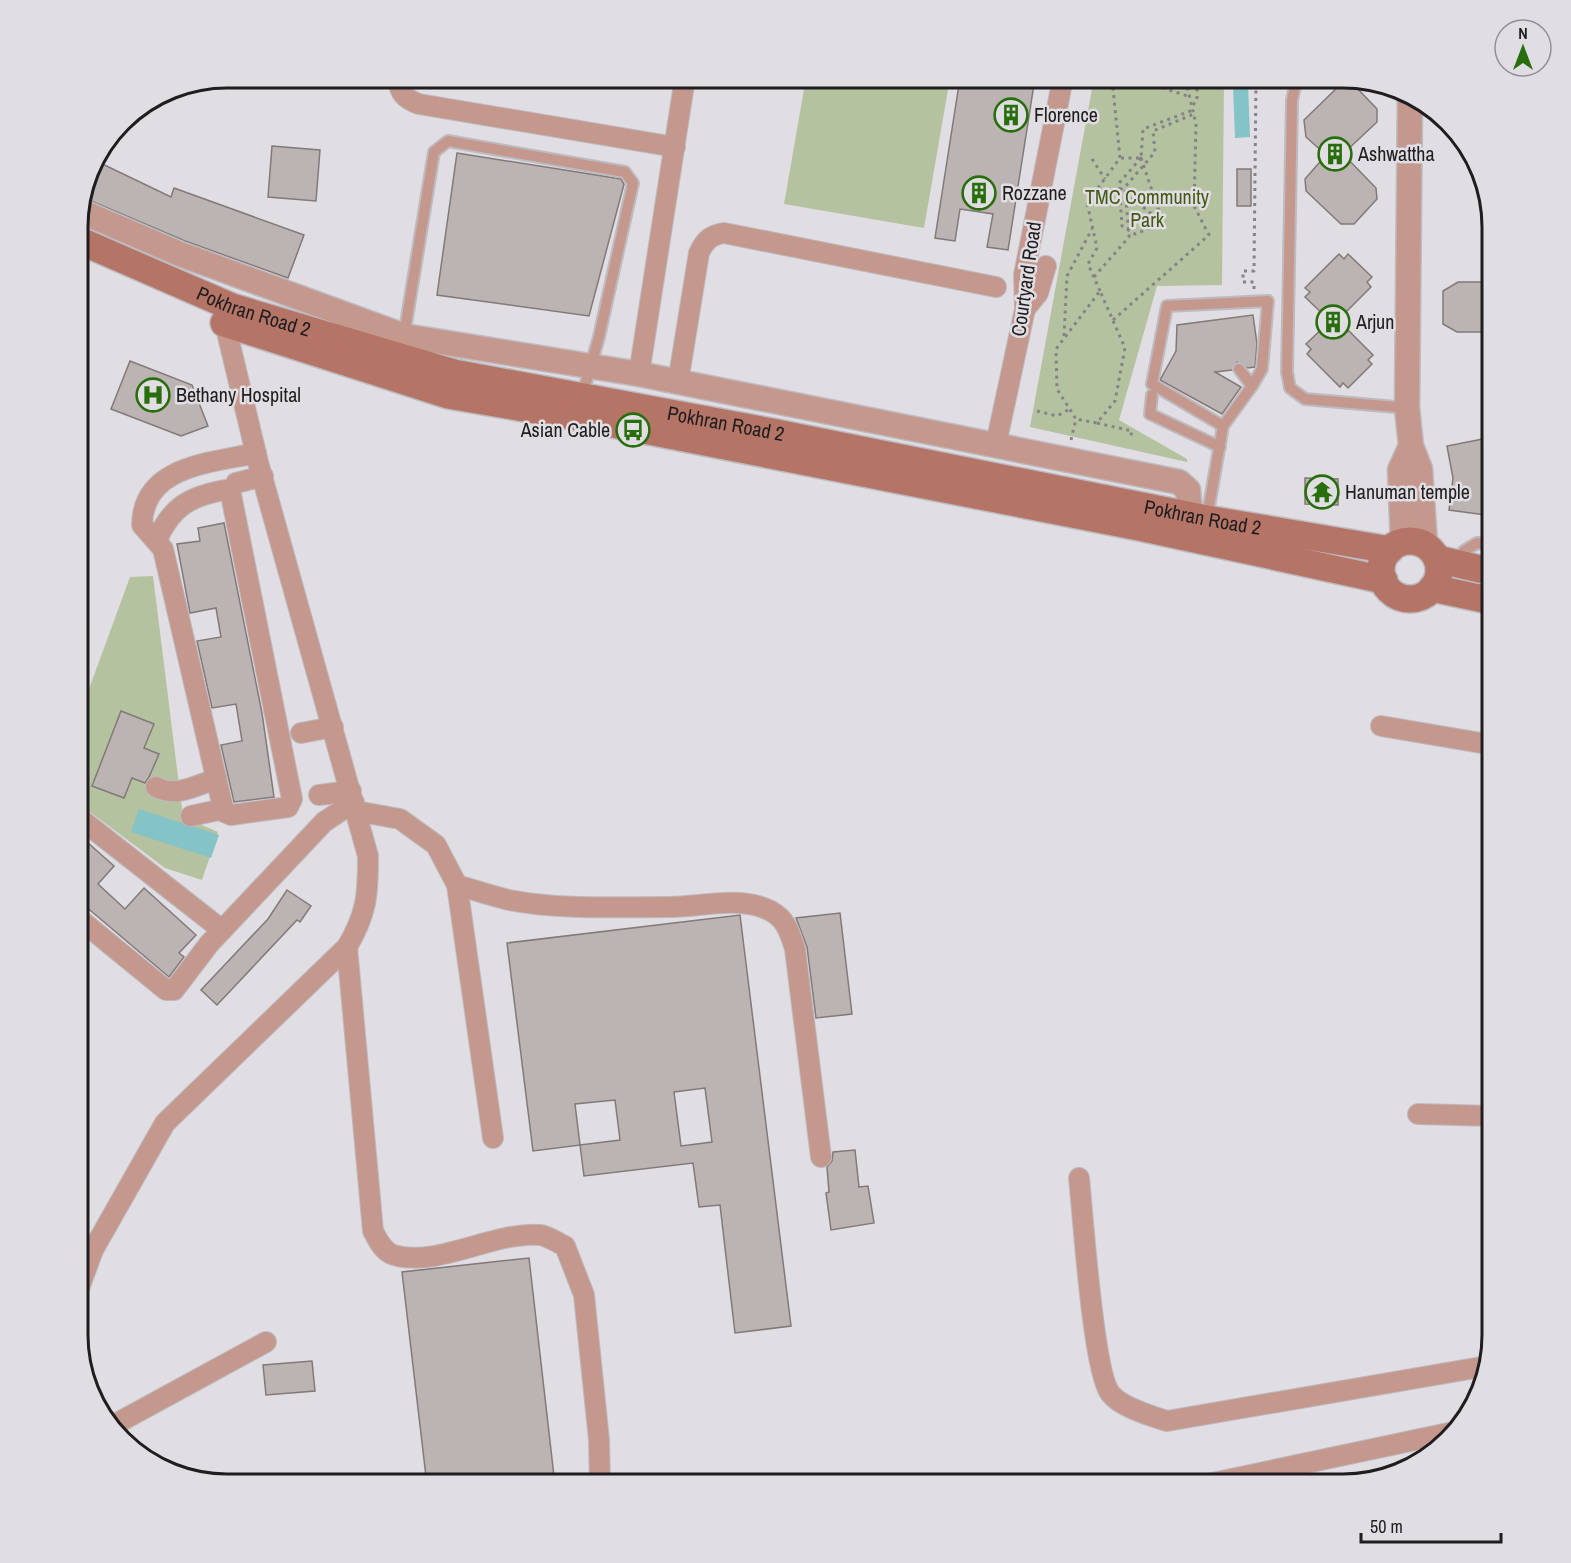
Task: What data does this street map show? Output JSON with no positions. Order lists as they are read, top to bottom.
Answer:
{
  "streets": {
    "main road": ["Pokhran Road 2"],
    "street": ["Courtyard Road"]
  },
  "parks": ["TMC Community Park"],
  "places": {
    "building": [
      "Florence",
      "Ashwattha",
      "Rozzane",
      "Arjun"
    ],
    "hospital": ["Bethany Hospital"],
    "bus stop": ["Asian Cable"],
    "temple": ["Hanuman temple"]
  },
  "scale_bar": "50 m",
  "north": "top"
}
